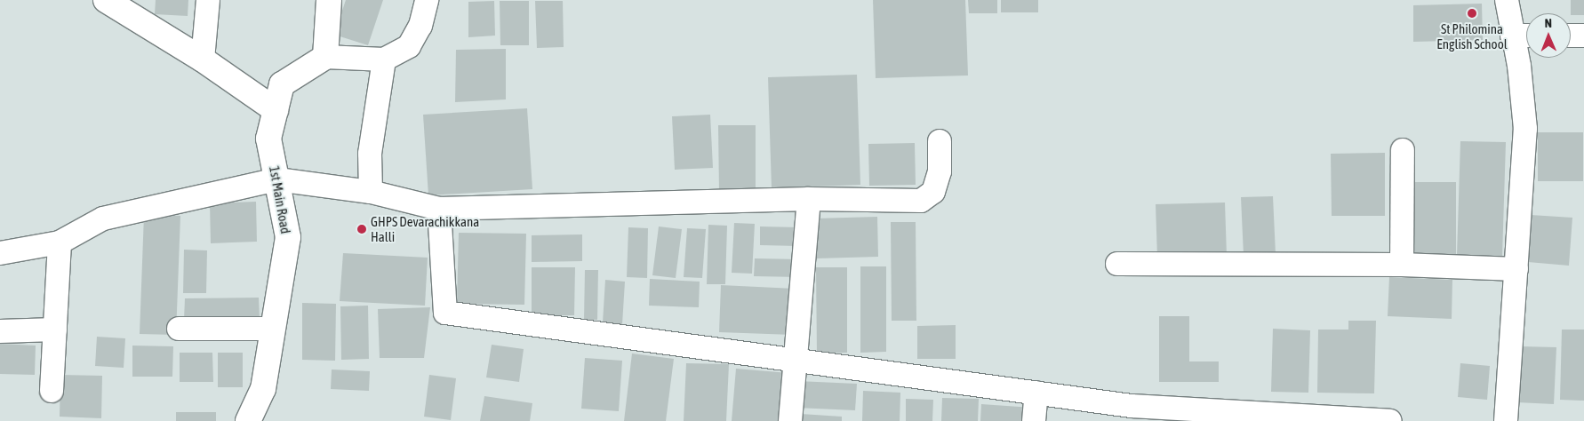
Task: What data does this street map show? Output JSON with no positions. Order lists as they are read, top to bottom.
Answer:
{
  "streets": {
    "street": ["1st Main Road"]
  },
  "places": ["St Philomina English School", "GHPS Devarachikkana Halli"],
  "north": "top"
}
